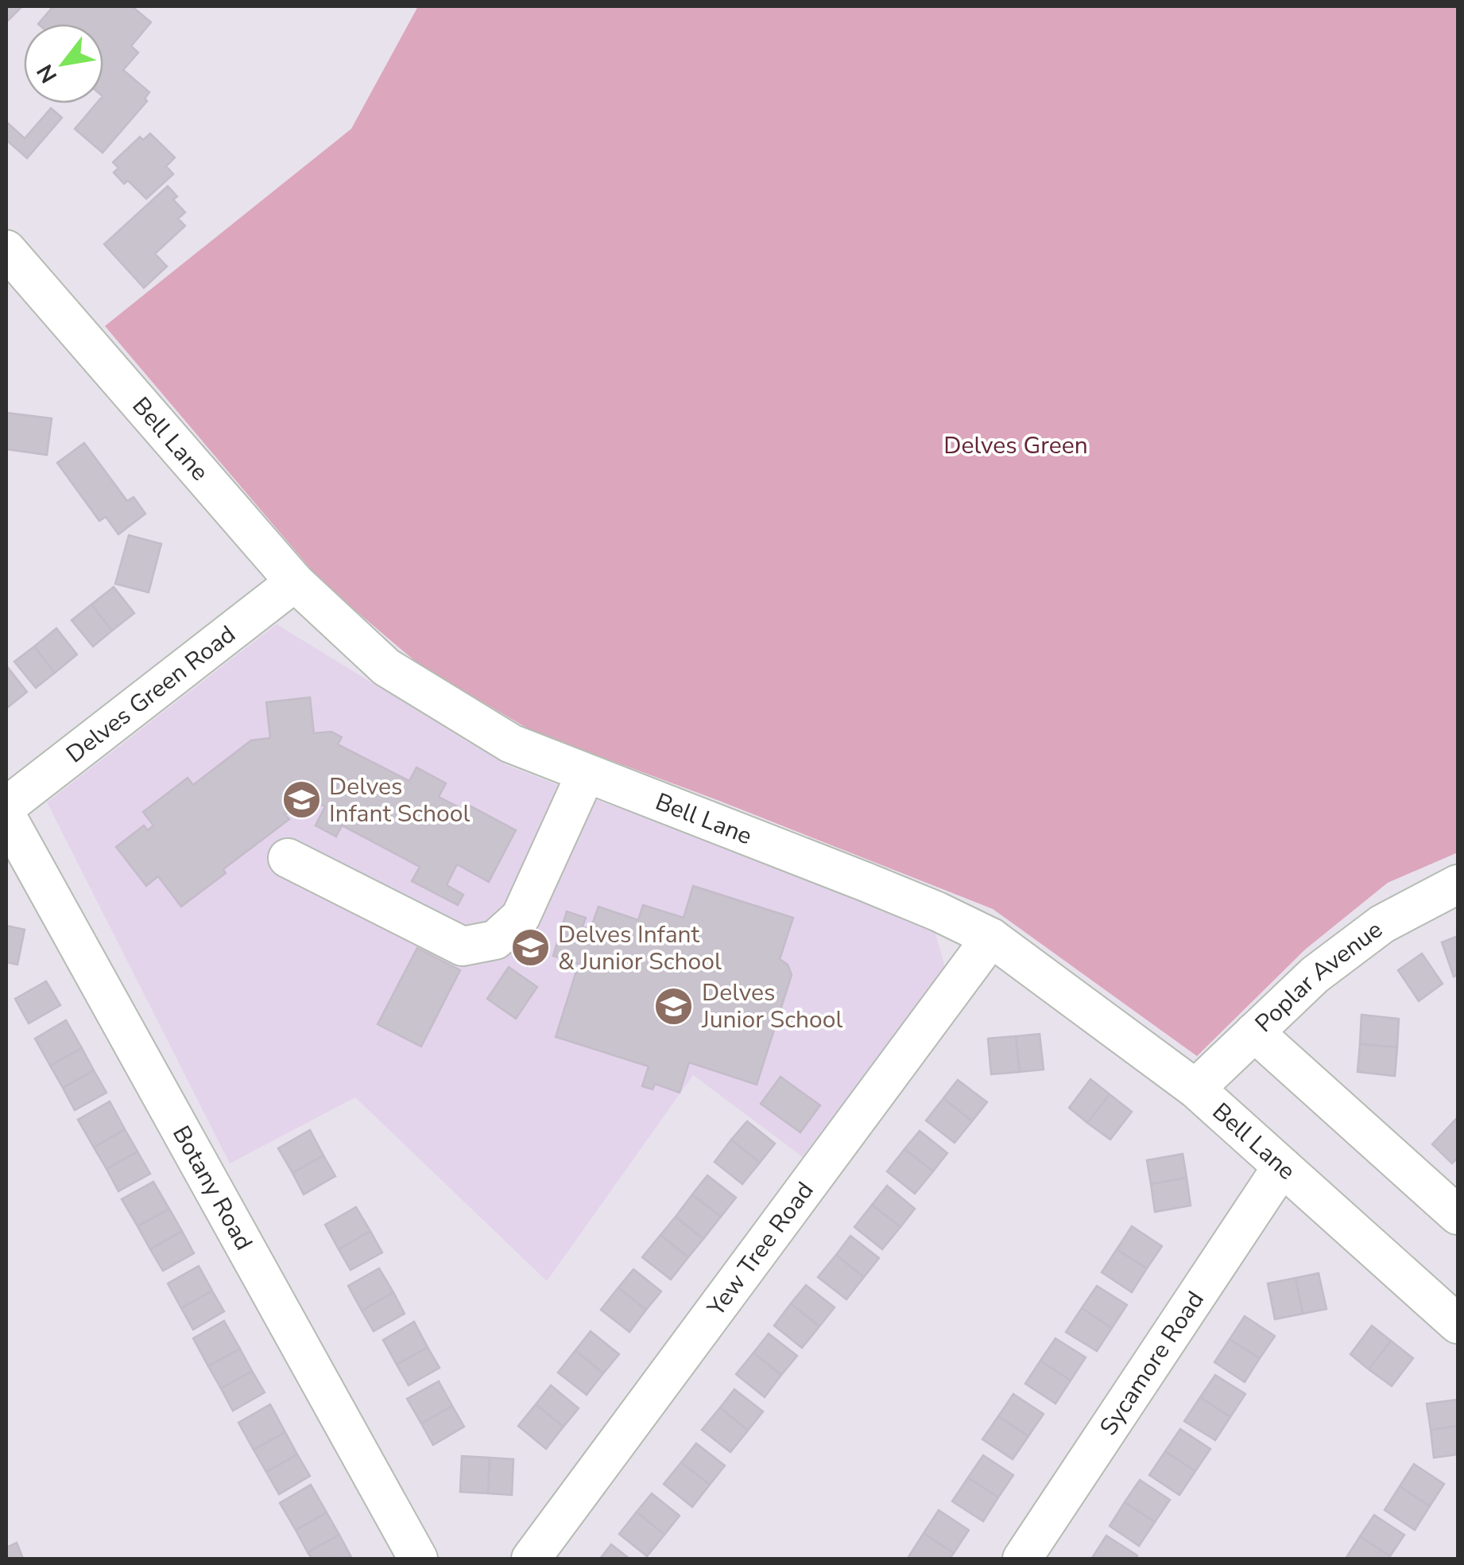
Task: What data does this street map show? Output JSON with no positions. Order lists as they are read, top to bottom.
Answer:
{
  "streets": {
    "street": [
      "Bell Lane",
      "Delves Green Road",
      "Poplar Avenue",
      "Botany Road",
      "Yew Tree Road",
      "Sycamore Road"
    ]
  },
  "crossings": [
    ["Bell Lane", "Delves Green Road"],
    ["Bell Lane", "Poplar Avenue"],
    ["Bell Lane", "Yew Tree Road"],
    ["Bell Lane", "Sycamore Road"]
  ],
  "parks": ["Delves Green"],
  "places": {
    "school or university": ["Delves Infant School", "Delves Infant & Junior School", "Delves Junior School"]
  },
  "north": "bottom left"
}
